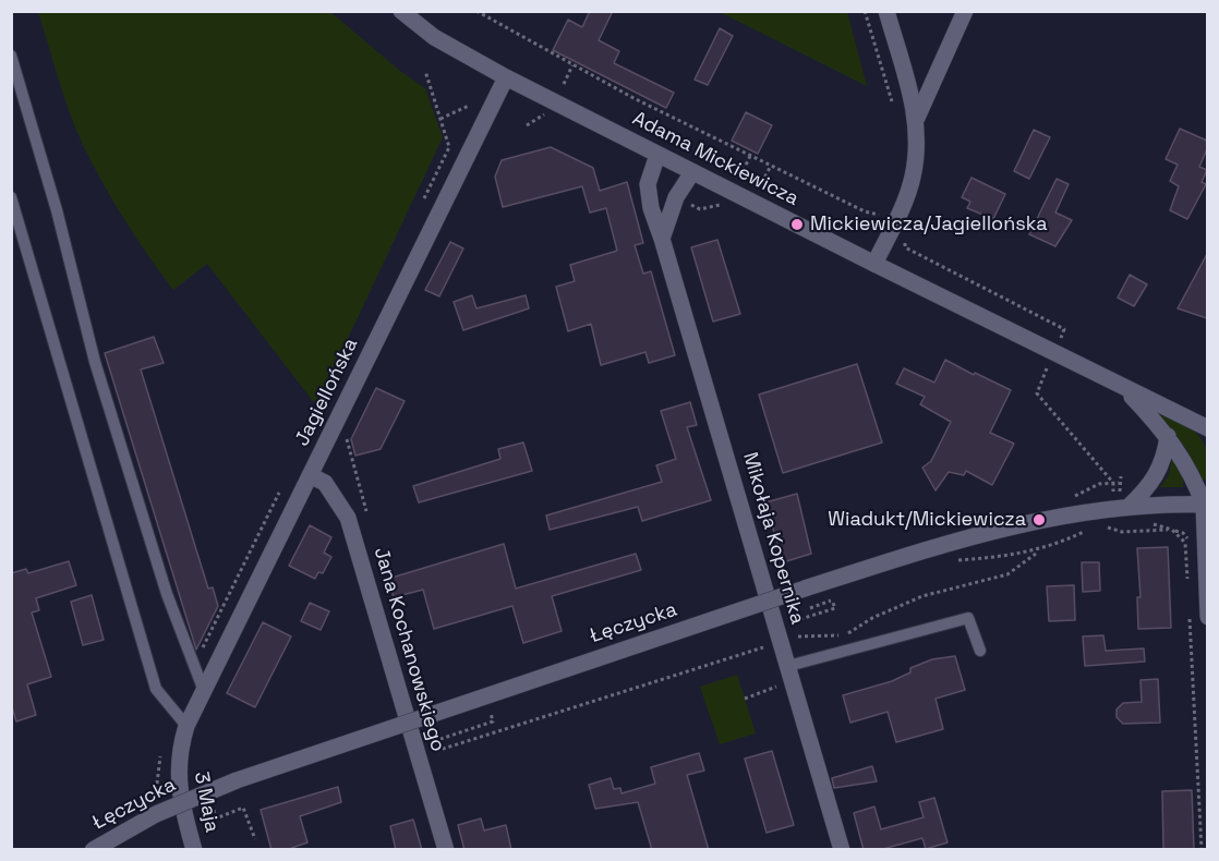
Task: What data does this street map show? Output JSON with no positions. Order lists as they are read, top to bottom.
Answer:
{
  "streets": {
    "street": [
      "Adama Mickiewicza",
      "Jagiellońska",
      "Mikołaja Kopernika",
      "Łęczycka",
      "Jana Kochanowskiego",
      "3 Maja"
    ]
  },
  "crossings": [
    ["Adama Mickiewicza", "Jagiellońska"],
    ["Adama Mickiewicza", "Mikołaja Kopernika"],
    ["Adama Mickiewicza", "Łęczycka"],
    ["Jagiellońska", "Jana Kochanowskiego"],
    ["Jagiellońska", "3 Maja"]
  ],
  "places": ["Mickiewicza/Jagiellońska", "Wiadukt/Mickiewicza"]
}
